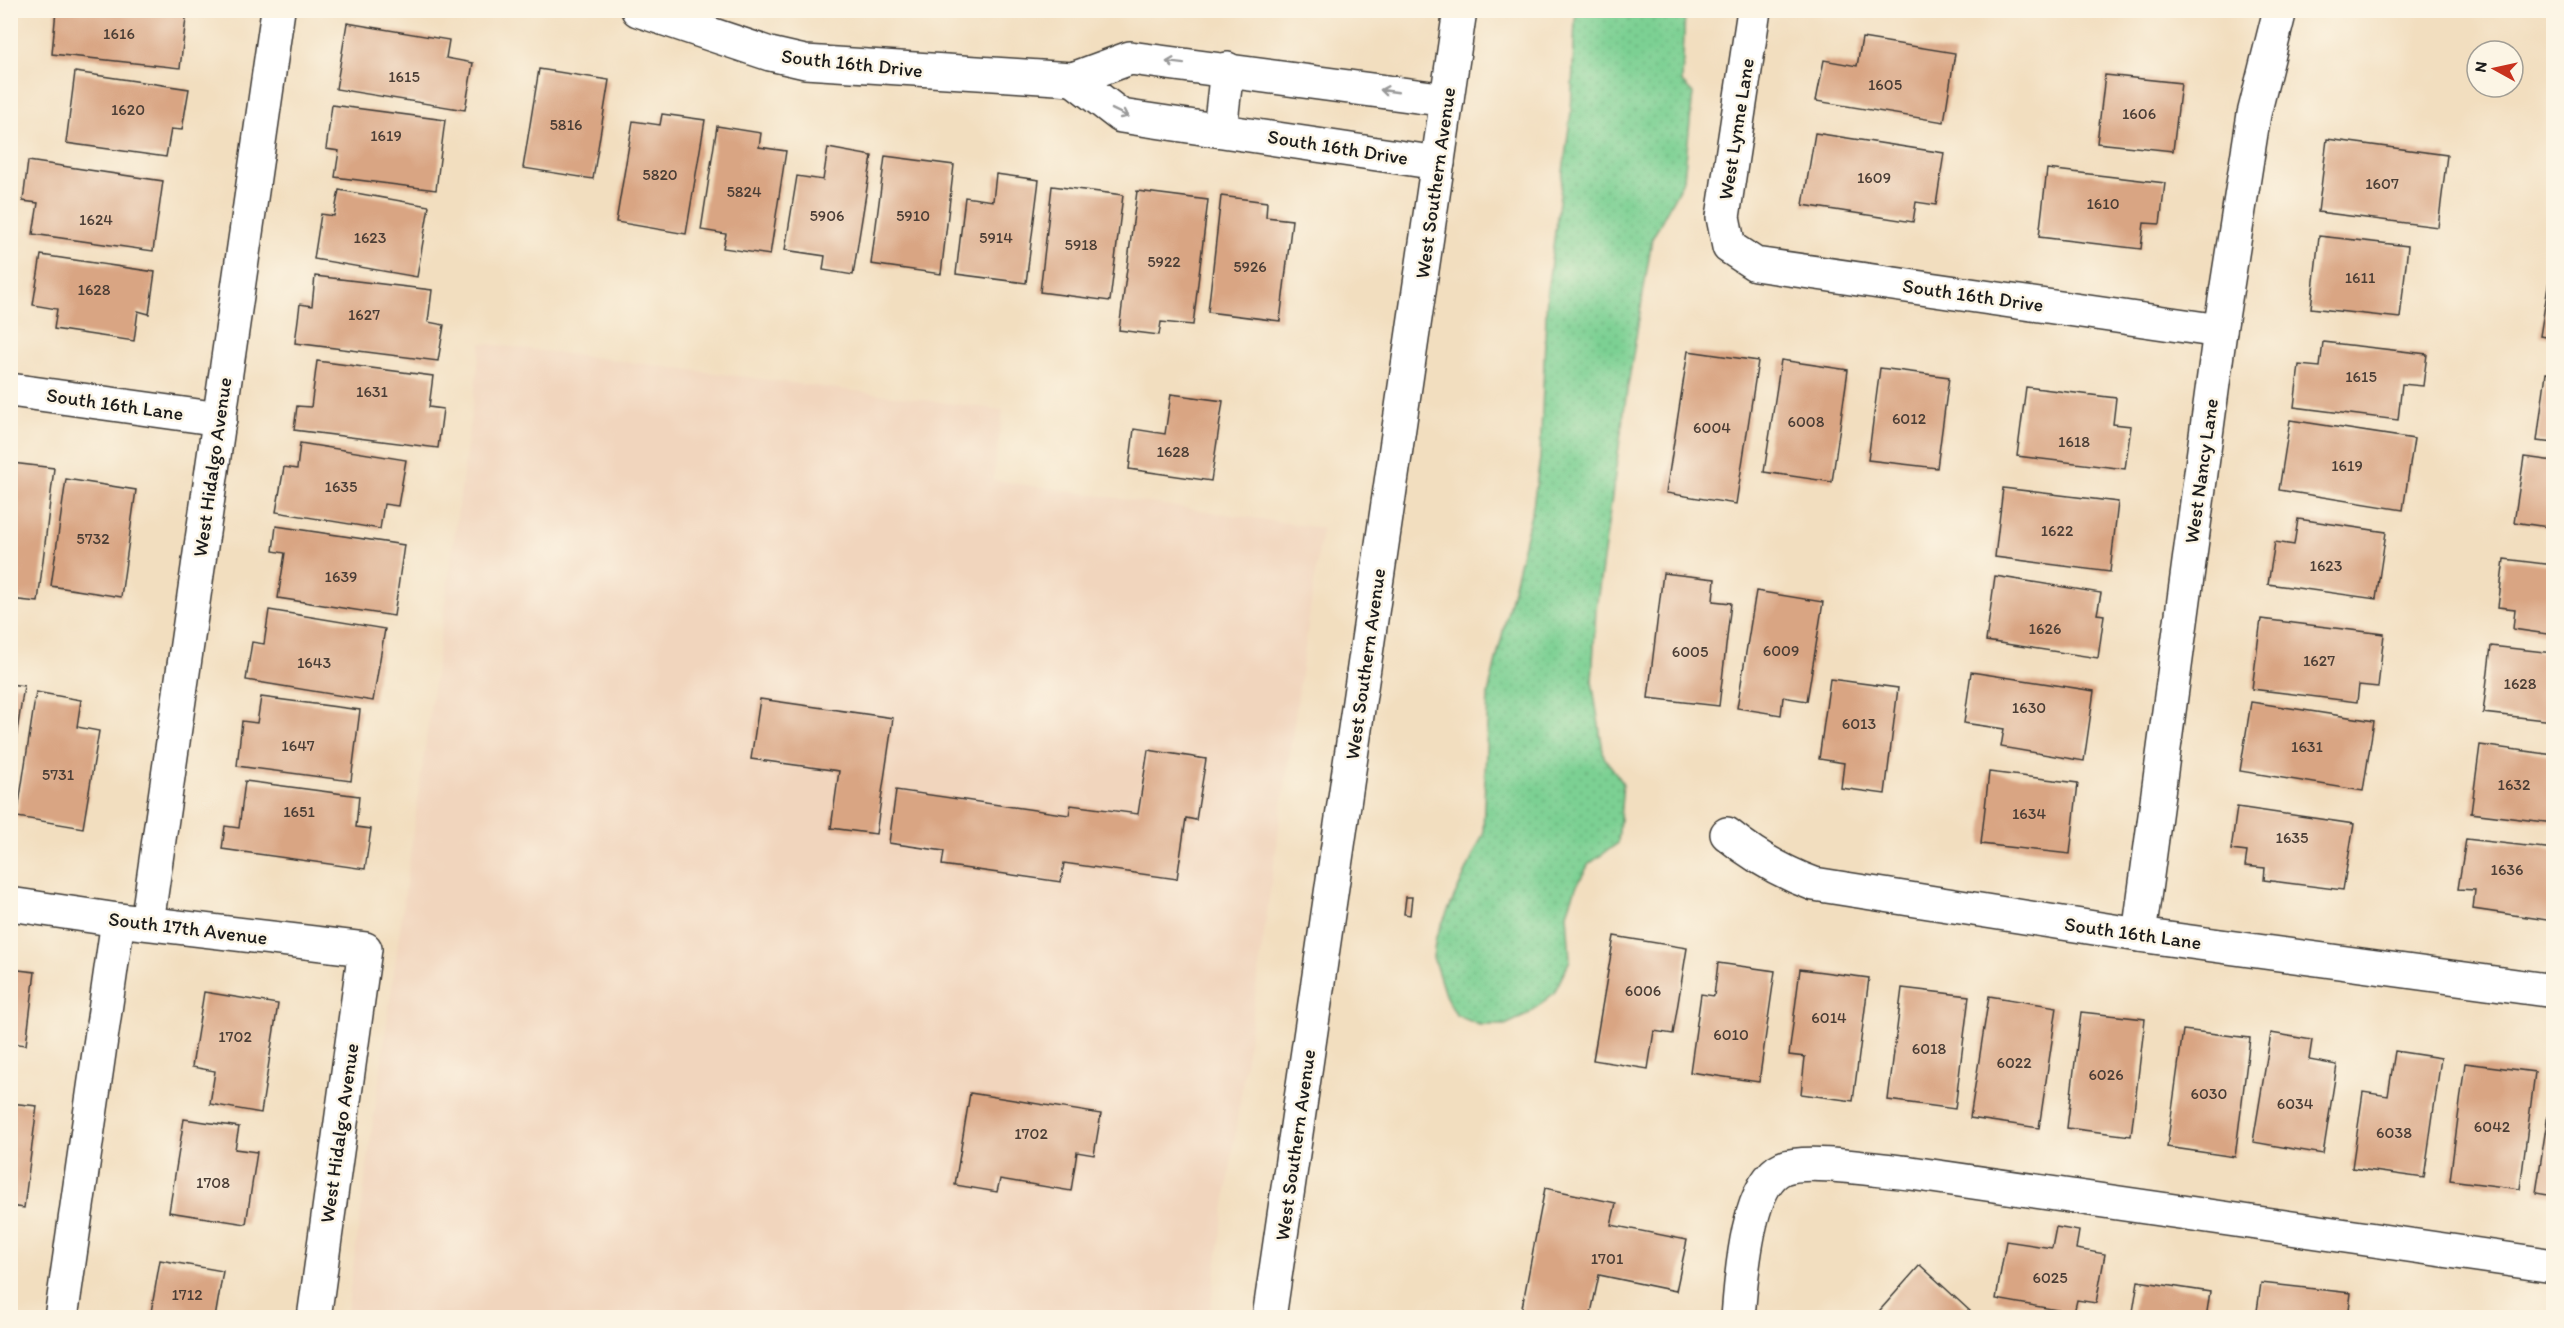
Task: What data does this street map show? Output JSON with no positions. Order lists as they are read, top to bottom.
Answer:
{
  "streets": {
    "street": [
      "South 16th Drive",
      "West Lynne Lane",
      "West Southern Avenue",
      "South 16th Lane",
      "West Hidalgo Avenue",
      "West Nancy Lane",
      "South 17th Avenue"
    ]
  },
  "crossings": [
    ["South 16th Drive", "West Lynne Lane"],
    ["South 16th Drive", "West Southern Avenue"],
    ["South 16th Drive", "West Nancy Lane"],
    ["South 16th Lane", "West Hidalgo Avenue"],
    ["South 16th Lane", "West Nancy Lane"],
    ["West Hidalgo Avenue", "South 17th Avenue"]
  ],
  "house_numbers": [
    "1616",
    "1615",
    "1605",
    "1620",
    "1606",
    "5816",
    "1619",
    "5820",
    "1609",
    "1607",
    "5824",
    "1610",
    "5906",
    "5910",
    "1624",
    "1623",
    "5914",
    "5918",
    "5922",
    "5926",
    "1611",
    "1628",
    "1627",
    "1615",
    "1631",
    "6012",
    "6008",
    "6004",
    "1618",
    "1628",
    "1619",
    "1635",
    "1622",
    "5732",
    "1623",
    "1639",
    "1626",
    "6009",
    "6005",
    "1627",
    "1643",
    "1628",
    "1630",
    "6013",
    "1647",
    "1631",
    "5731",
    "1632",
    "1651",
    "1634",
    "1635",
    "1636",
    "6006",
    "6014",
    "6010",
    "1702",
    "6018",
    "6022",
    "6026",
    "6030",
    "6034",
    "6042",
    "6038",
    "1702",
    "1708",
    "1701",
    "6025",
    "1712"
  ],
  "north": "left"
}
